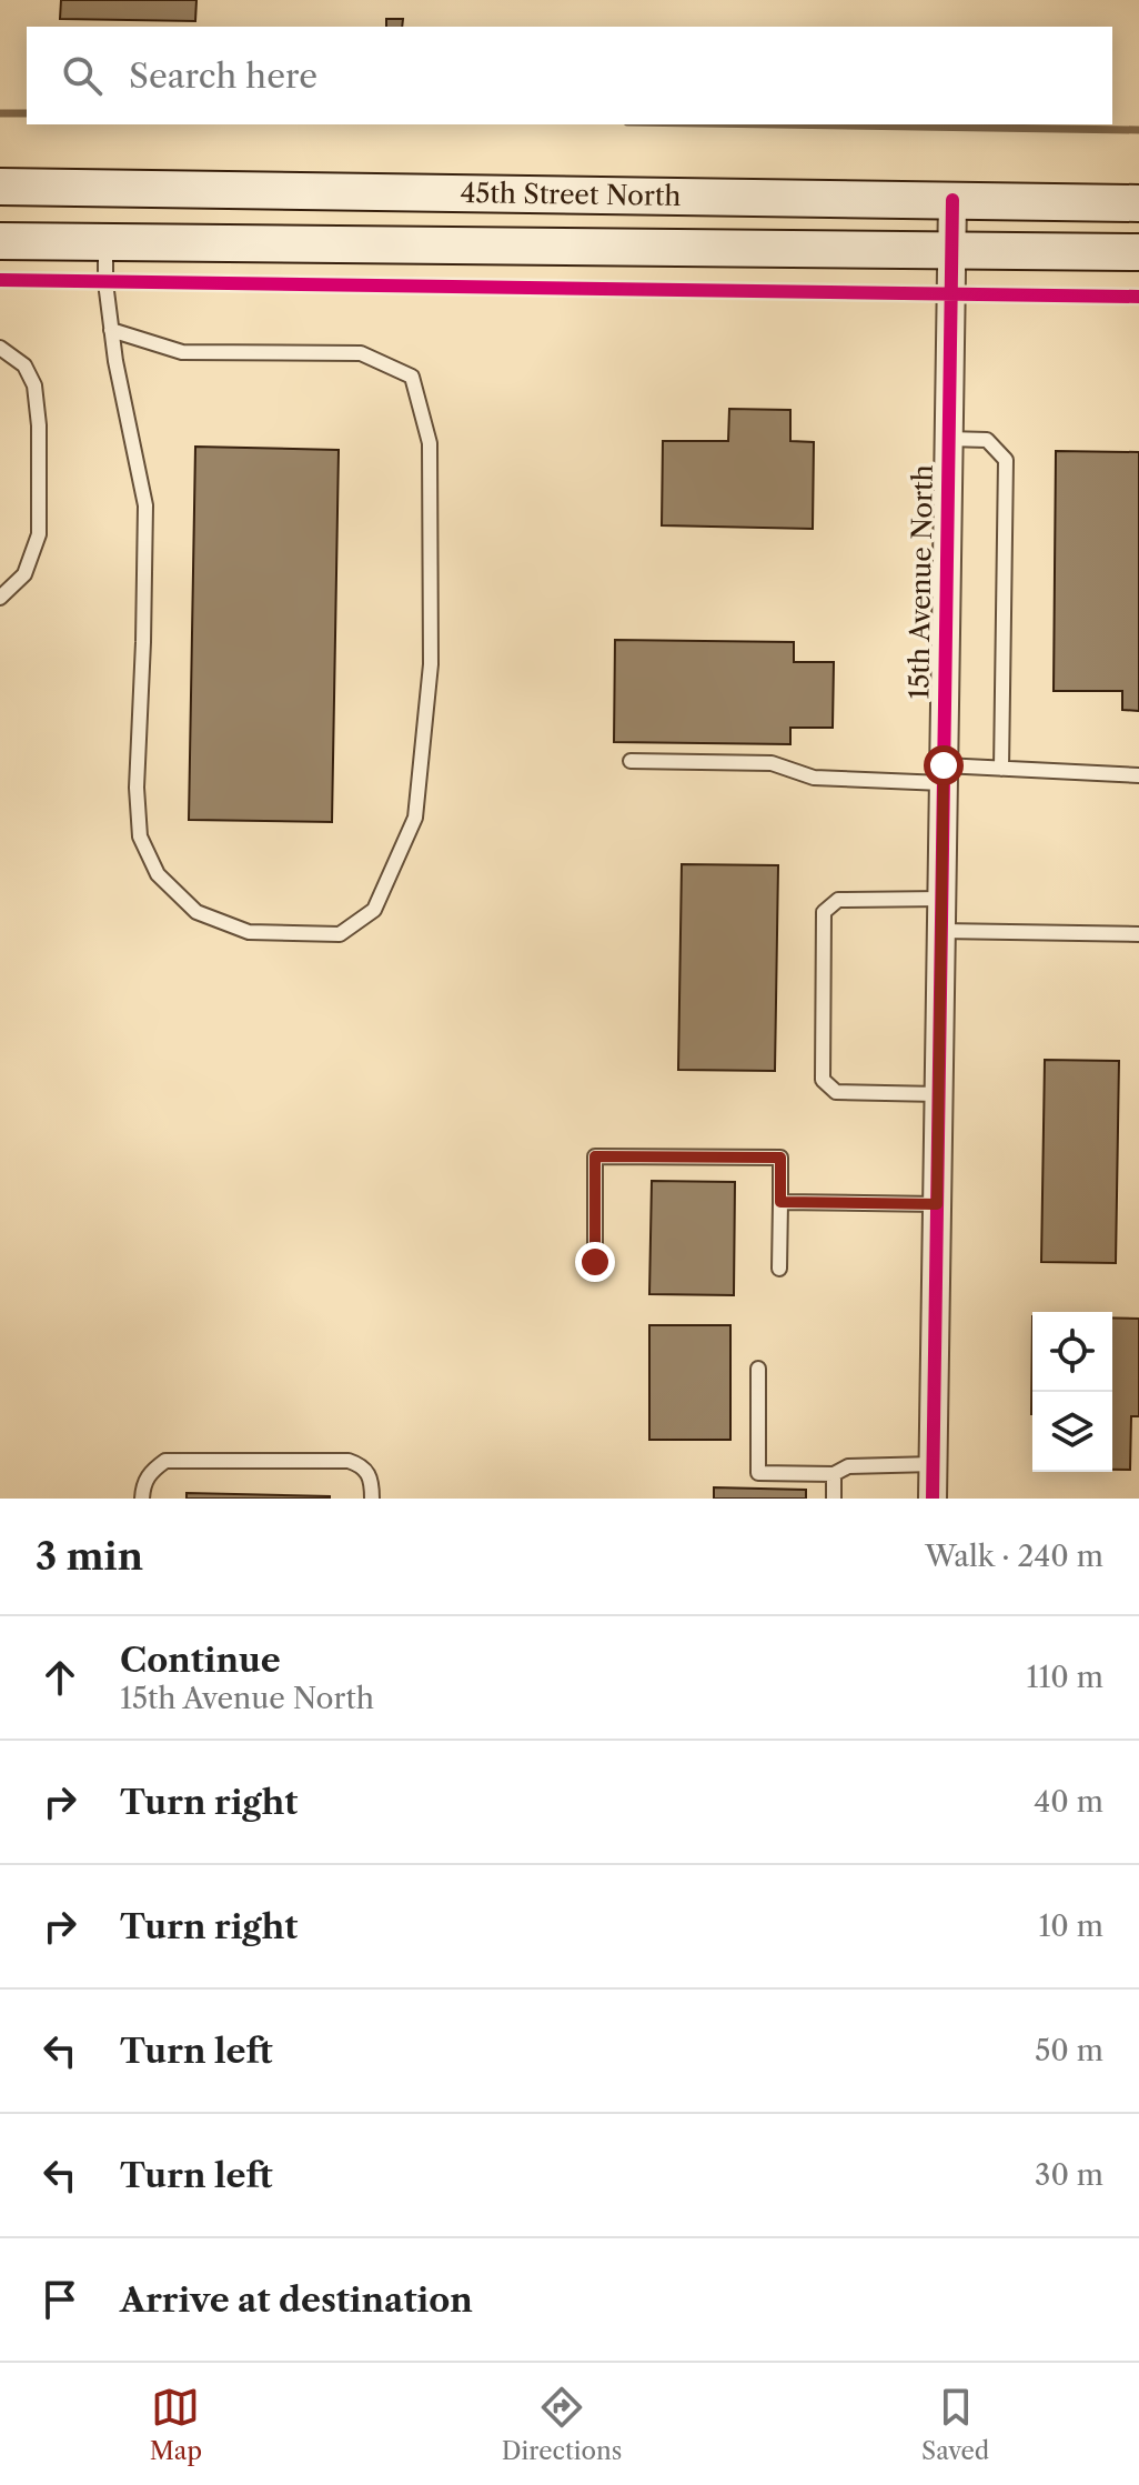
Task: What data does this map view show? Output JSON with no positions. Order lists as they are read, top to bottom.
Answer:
{
  "streets": {
    "main road": ["45th Street North"],
    "street": ["15th Avenue North"]
  },
  "crossings": [
    ["45th Street North", "15th Avenue North"]
  ],
  "page": {
    "search": "Search here",
    "heading": ["3 min", "Walk · 240 m"],
    "list": [
      ["Continue", "15th Avenue North", "110 m"],
      ["Turn right", "40 m"],
      ["Turn right", "10 m"],
      ["Turn left", "50 m"],
      ["Turn left", "30 m"],
      "Arrive at destination"
    ],
    "nav": ["Map", "Directions", "Saved"]
  }
}
